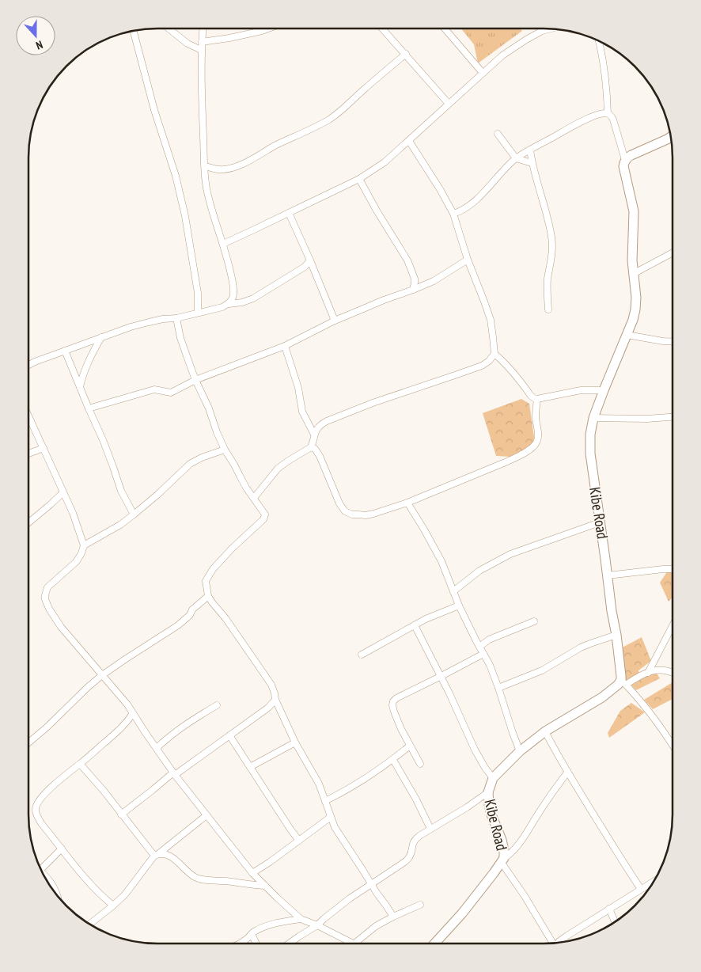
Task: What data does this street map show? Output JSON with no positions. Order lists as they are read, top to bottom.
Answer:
{
  "streets": {
    "street": ["Kibe Road"]
  },
  "north": "bottom"
}
